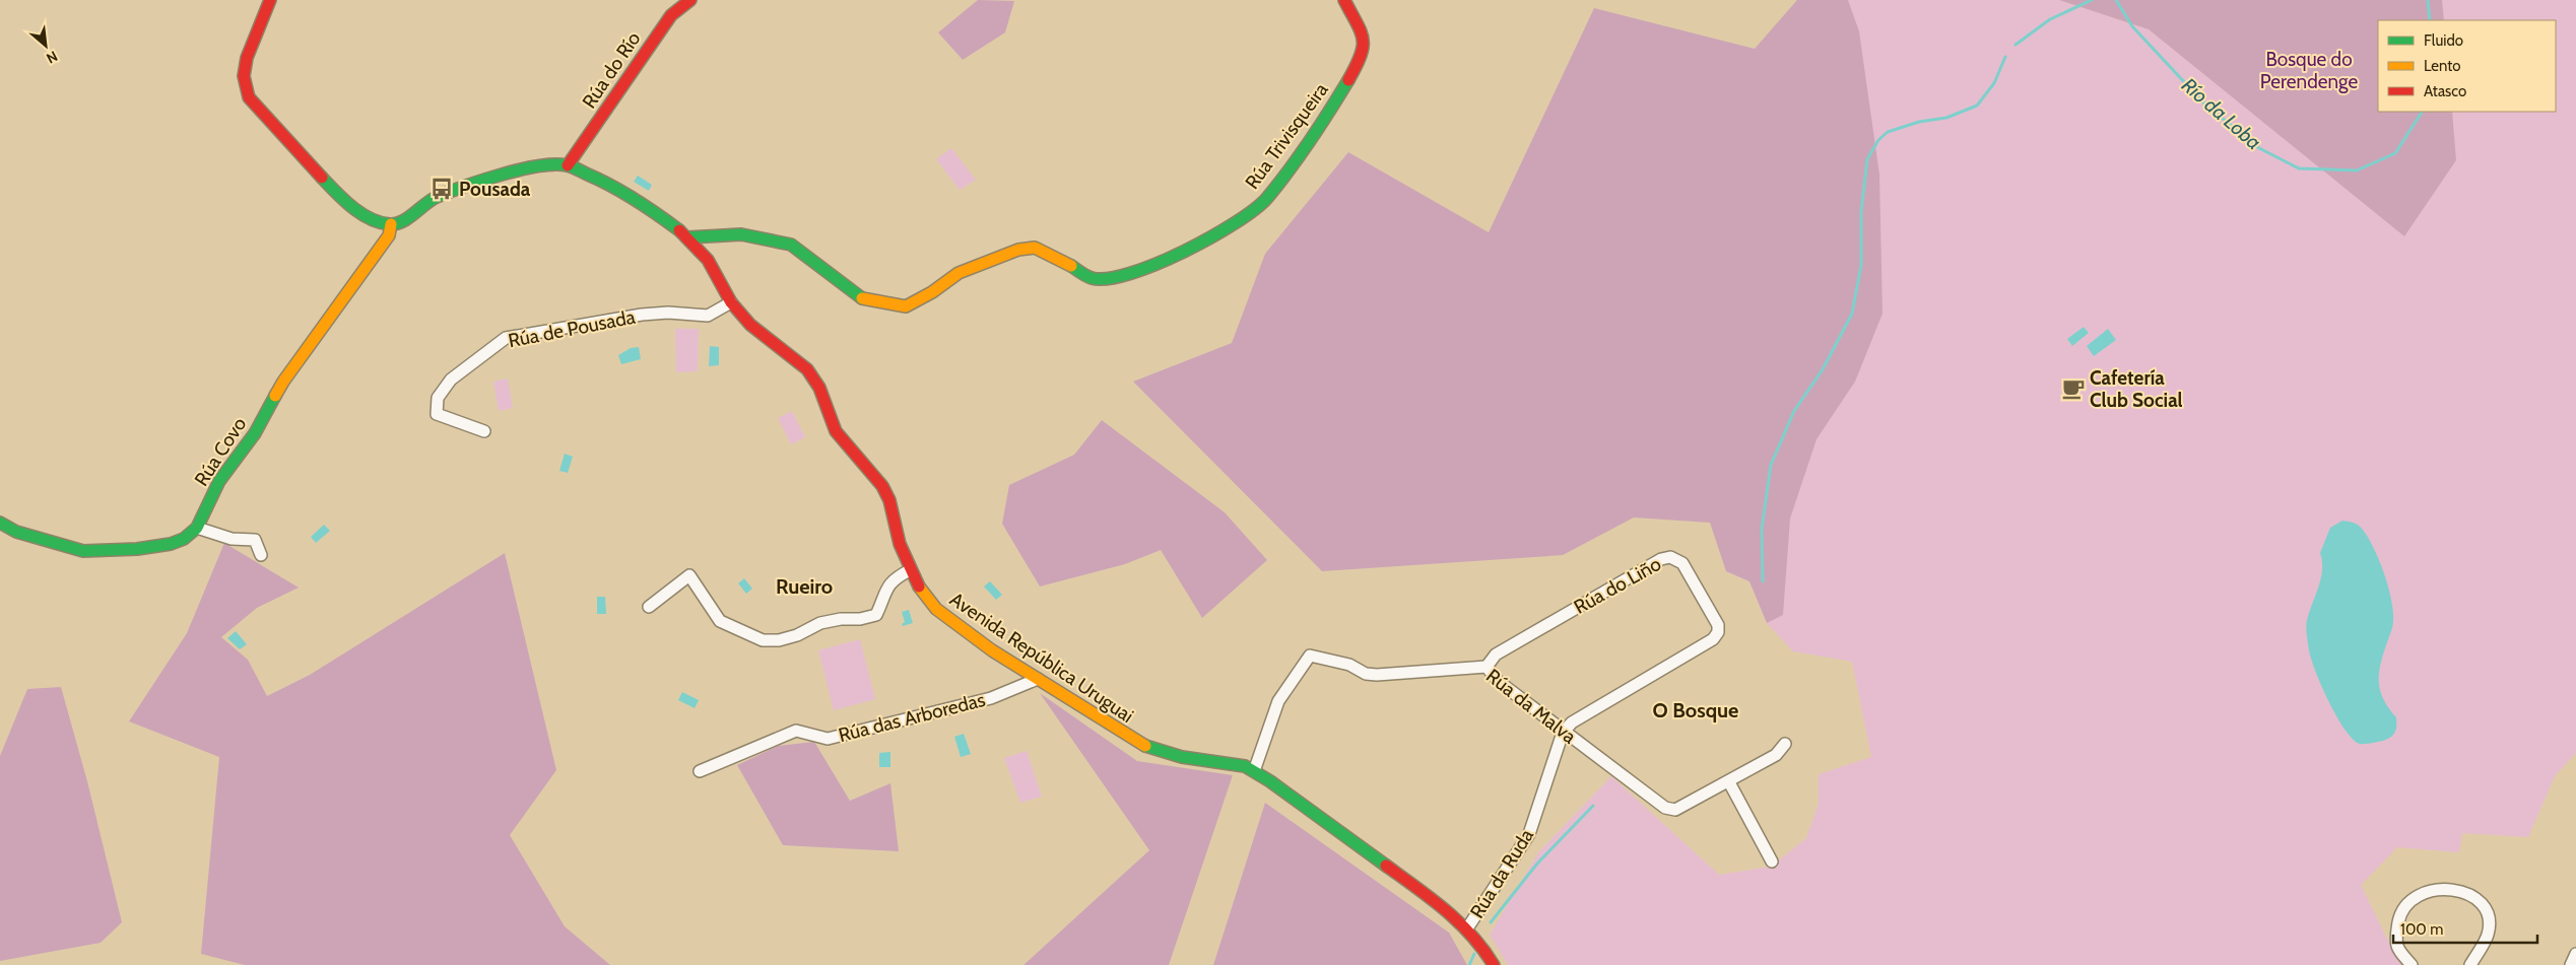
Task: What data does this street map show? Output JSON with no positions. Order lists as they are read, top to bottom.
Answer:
{
  "streets": {
    "street": [
      "Rúa do Río",
      "Rúa Trivisqueira",
      "Rúa de Pousada",
      "Rúa Covo",
      "Rúa do Liño",
      "Avenida República Uruguai",
      "Rúa da Malva",
      "Rúa das Arboredas",
      "Rúa da Ruda"
    ]
  },
  "crossings": [
    ["Rúa do Río", "Avenida República Uruguai"],
    ["Rúa Trivisqueira", "Avenida República Uruguai"],
    ["Rúa de Pousada", "Avenida República Uruguai"],
    ["Rúa Covo", "Avenida República Uruguai"],
    ["Rúa do Liño", "Rúa da Malva"],
    ["Rúa do Liño", "Rúa da Ruda"],
    ["Avenida República Uruguai", "Rúa da Malva"],
    ["Avenida República Uruguai", "Rúa das Arboredas"],
    ["Avenida República Uruguai", "Rúa da Ruda"],
    ["Rúa da Malva", "Rúa da Ruda"]
  ],
  "districts": ["Rueiro", "O Bosque"],
  "water": ["Río da Loba"],
  "parks": ["Bosque do Perendenge"],
  "places": {
    "bus stop": ["Pousada"],
    "cafe": ["Cafetería Club Social"]
  },
  "legend": ["Fluido", "Lento", "Atasco"],
  "scale_bar": "100 m",
  "north": "bottom right"
}
